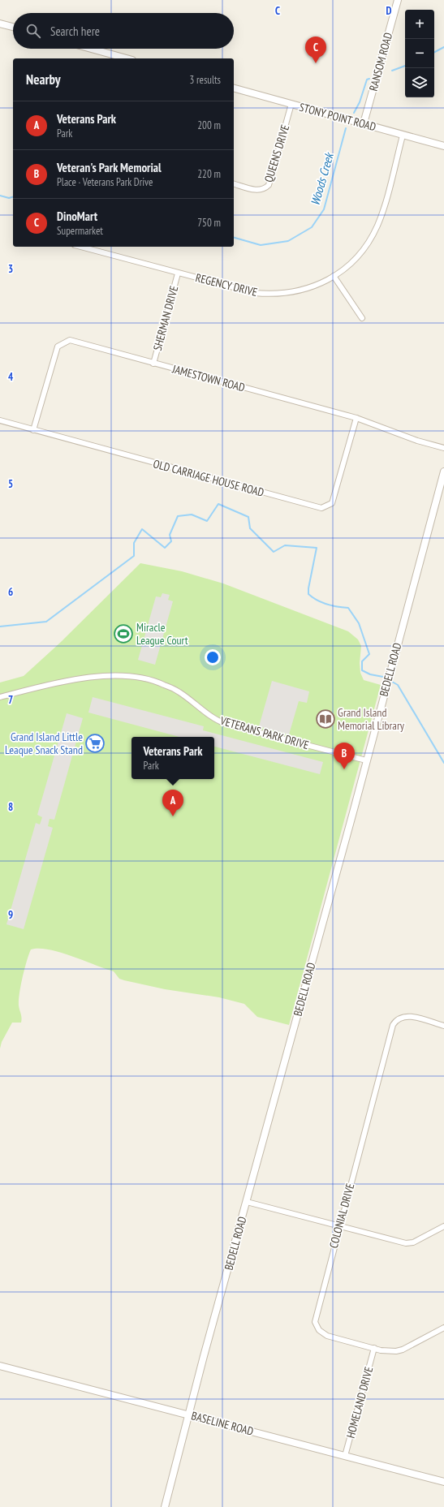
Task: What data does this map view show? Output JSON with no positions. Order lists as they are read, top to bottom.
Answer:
{
  "streets": {
    "street": [
      "RANSOM ROAD",
      "STONY POINT ROAD",
      "QUEENS DRIVE",
      "REGENCY DRIVE",
      "SHERMAN DRIVE",
      "JAMESTOWN ROAD",
      "OLD CARRIAGE HOUSE ROAD",
      "BEDELL ROAD",
      "VETERANS PARK DRIVE",
      "COLONIAL DRIVE",
      "HOMELAND DRIVE",
      "BASELINE ROAD"
    ]
  },
  "crossings": [
    ["RANSOM ROAD", "STONY POINT ROAD"],
    ["STONY POINT ROAD", "QUEENS DRIVE"],
    ["STONY POINT ROAD", "REGENCY DRIVE"],
    ["REGENCY DRIVE", "SHERMAN DRIVE"],
    ["SHERMAN DRIVE", "JAMESTOWN ROAD"],
    ["JAMESTOWN ROAD", "OLD CARRIAGE HOUSE ROAD"],
    ["BEDELL ROAD", "VETERANS PARK DRIVE"],
    ["BEDELL ROAD", "BASELINE ROAD"],
    ["COLONIAL DRIVE", "HOMELAND DRIVE"],
    ["HOMELAND DRIVE", "BASELINE ROAD"]
  ],
  "water": ["Woods Creek"],
  "places": {
    "sports": ["Miracle League Court"],
    "library": ["Grand Island Memorial Library"],
    "supermarket": ["Grand Island Little Leaque Snack Stand"]
  },
  "page": {
    "map_buttons": ["+", "−"],
    "search": "Search here",
    "pins": ["C", "B", "A"],
    "heading": ["Nearby", "3 results"],
    "list": [
      {
        "mark": "A",
        "name": "Veterans Park",
        "note": "Park",
        "value": "200 m"
      },
      {
        "mark": "B",
        "name": "Veteran's Park Memorial",
        "note": "Place · Veterans Park Drive",
        "value": "220 m"
      },
      {
        "mark": "C",
        "name": "DinoMart",
        "note": "Supermarket",
        "value": "750 m"
      }
    ],
    "popup": ["Veterans Park", "Park"]
  },
  "grid": {
    "columns": ["C", "D"],
    "rows": [
      "3",
      "4",
      "5",
      "6",
      "7",
      "8",
      "9"
    ]
  }
}
